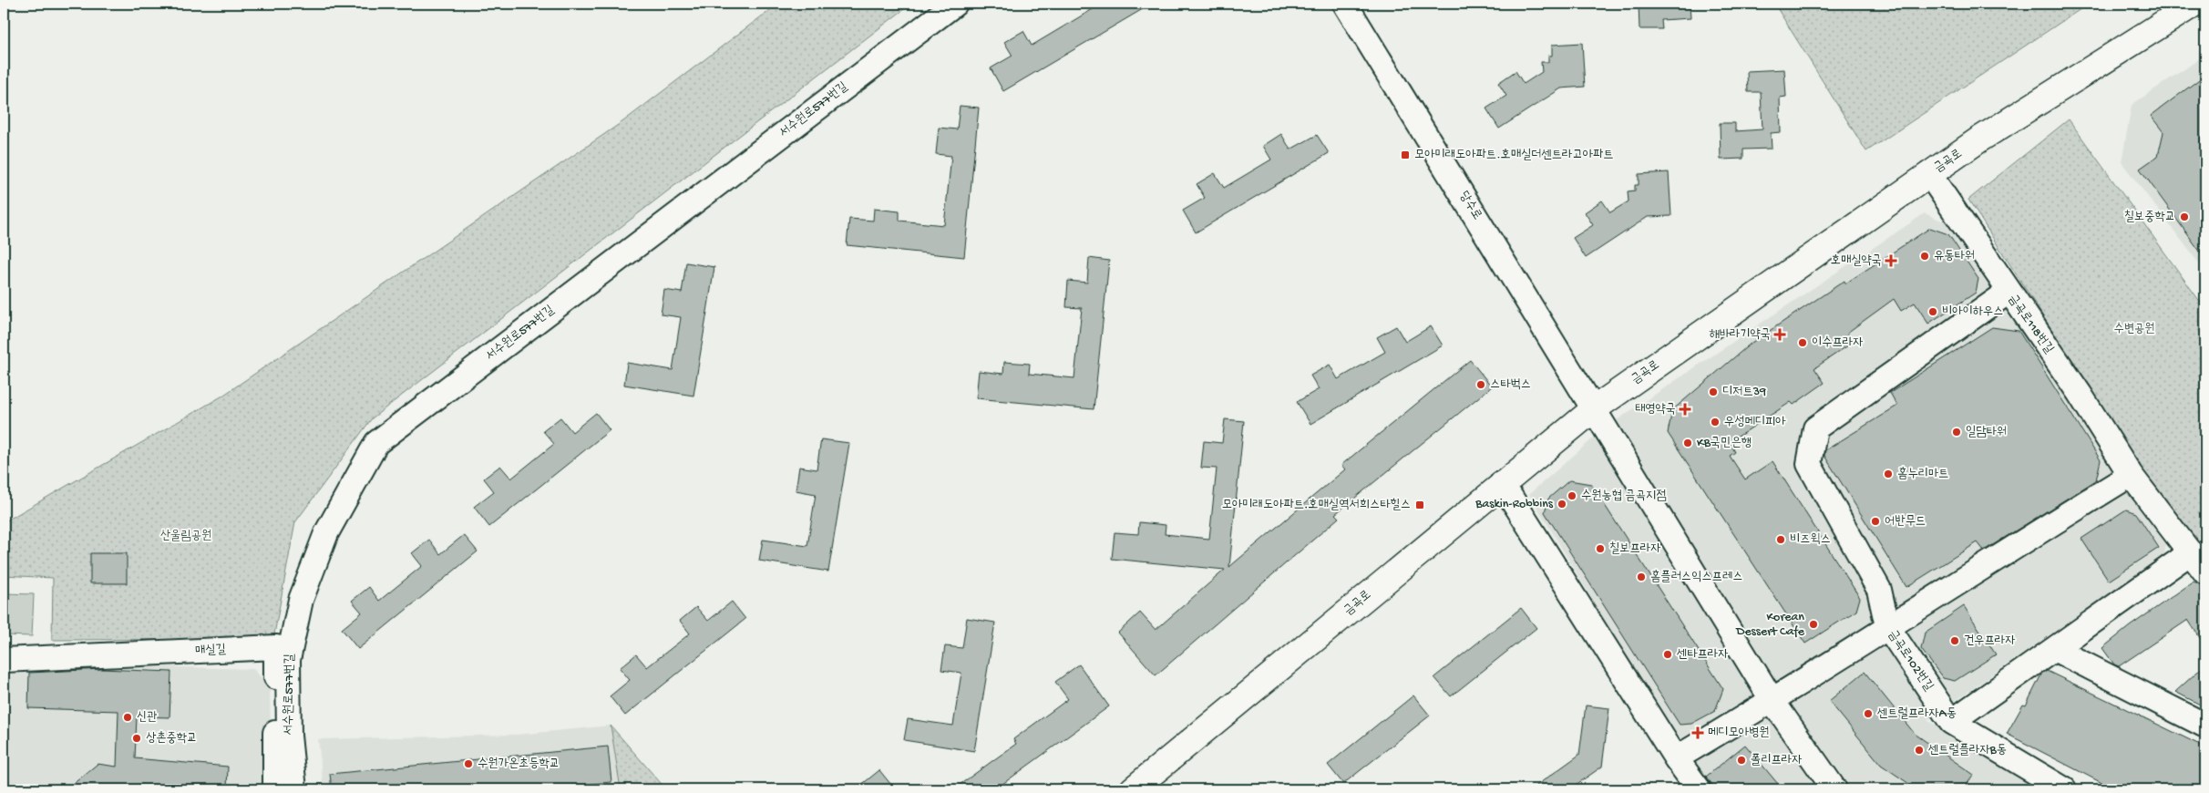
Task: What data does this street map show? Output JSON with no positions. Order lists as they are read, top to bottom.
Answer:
{
  "streets": {
    "main road": ["금곡로"],
    "street": [
      "서수원로577번길",
      "당수로",
      "금곡로118번길",
      "매실길",
      "금곡로102번길"
    ]
  },
  "crossings": [
    ["서수원로577번길", "매실길"],
    ["금곡로", "당수로"],
    ["금곡로", "금곡로118번길"]
  ],
  "parks": ["수변공원", "산울림공원"],
  "places": {
    "transit": ["모아미래도아파트.호매실더센트라고아파트", "모아미래도아파트.호매실역서희스타힐스"],
    "other": [
      "칠보중학교",
      "유동타워",
      "비아이하우스",
      "이수프라자",
      "스타벅스",
      "디저트39",
      "우성메디피아",
      "일담타워",
      "KB국민은행",
      "홈누리마트",
      "수원농협 금곡지점",
      "Baskin-Robbins",
      "어반무드",
      "비즈윅스",
      "칠보프라자",
      "홈플러스익스프레스",
      "Korean Dessert Cafe",
      "건우프라자",
      "센타프라자",
      "센트럴프라자A동",
      "신관",
      "상촌중학교",
      "센트럴플라자B동",
      "폴리프라자",
      "수원가온초등학교"
    ],
    "health": [
      "호매실약국",
      "해바라기약국",
      "태영약국",
      "메디모아병원"
    ]
  }
}
